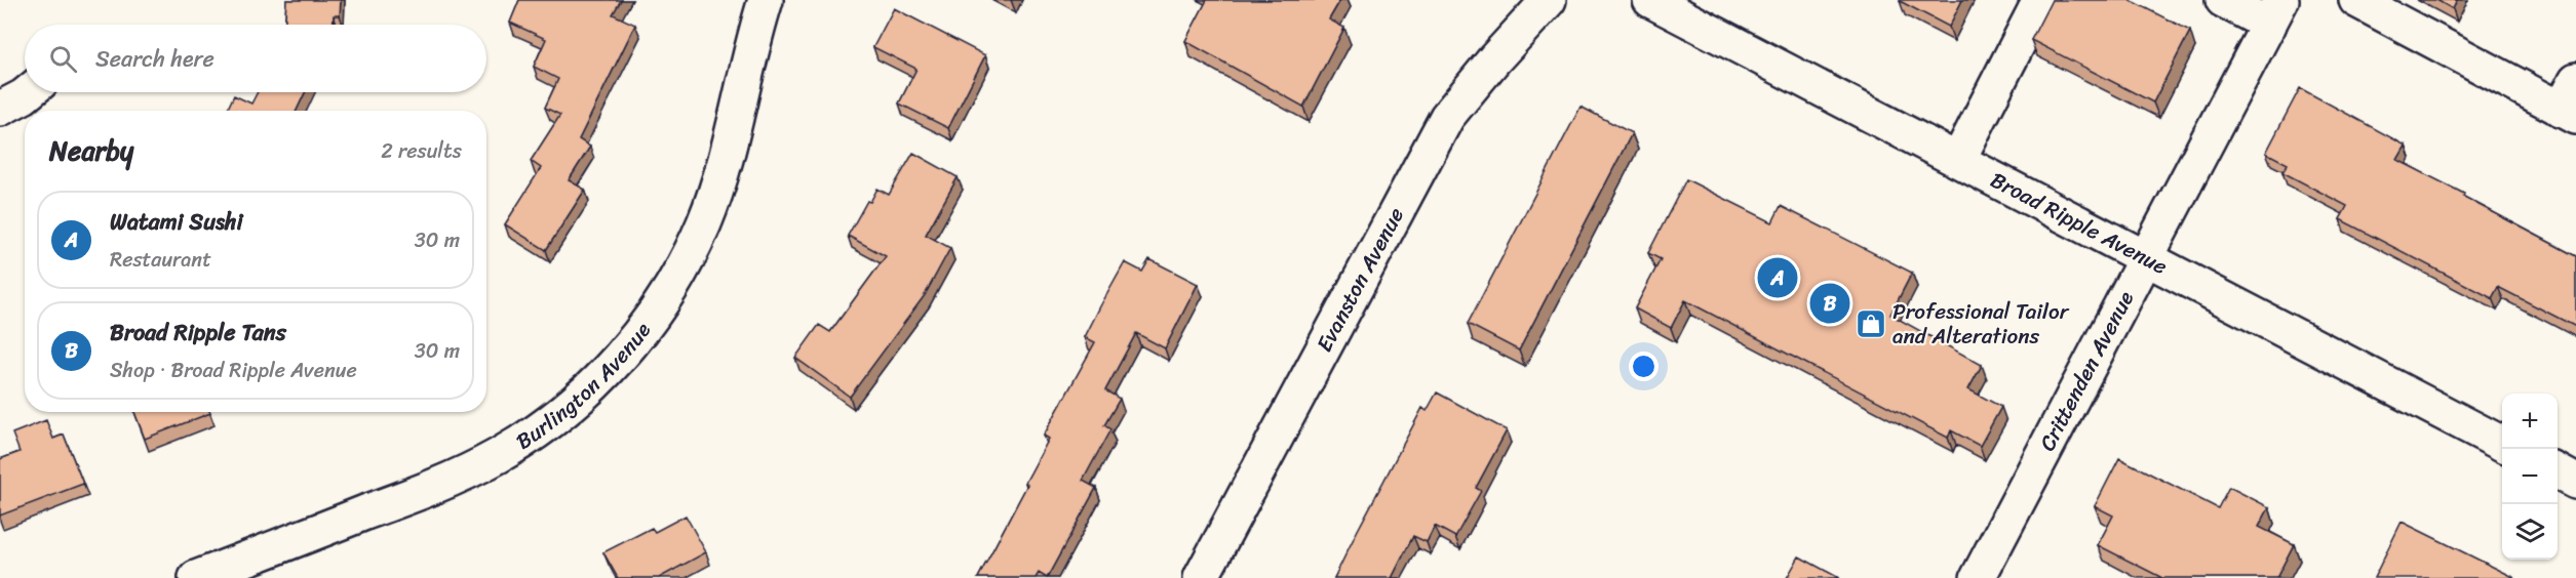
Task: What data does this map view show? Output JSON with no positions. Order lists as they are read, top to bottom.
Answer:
{
  "streets": {
    "street": [
      "Broad Ripple Avenue",
      "Evanston Avenue",
      "Crittenden Avenue",
      "Burlington Avenue"
    ]
  },
  "crossings": [
    ["Broad Ripple Avenue", "Crittenden Avenue"]
  ],
  "places": {
    "shop": ["Professional Tailor and Alterations"]
  },
  "page": {
    "search": "Search here",
    "heading": ["Nearby", "2 results"],
    "list": [
      {
        "mark": "A",
        "name": "Watami Sushi",
        "note": "Restaurant",
        "value": "30 m"
      },
      {
        "mark": "B",
        "name": "Broad Ripple Tans",
        "note": "Shop · Broad Ripple Avenue",
        "value": "30 m"
      }
    ],
    "pins": ["A", "B"],
    "map_buttons": ["+", "−"]
  }
}
